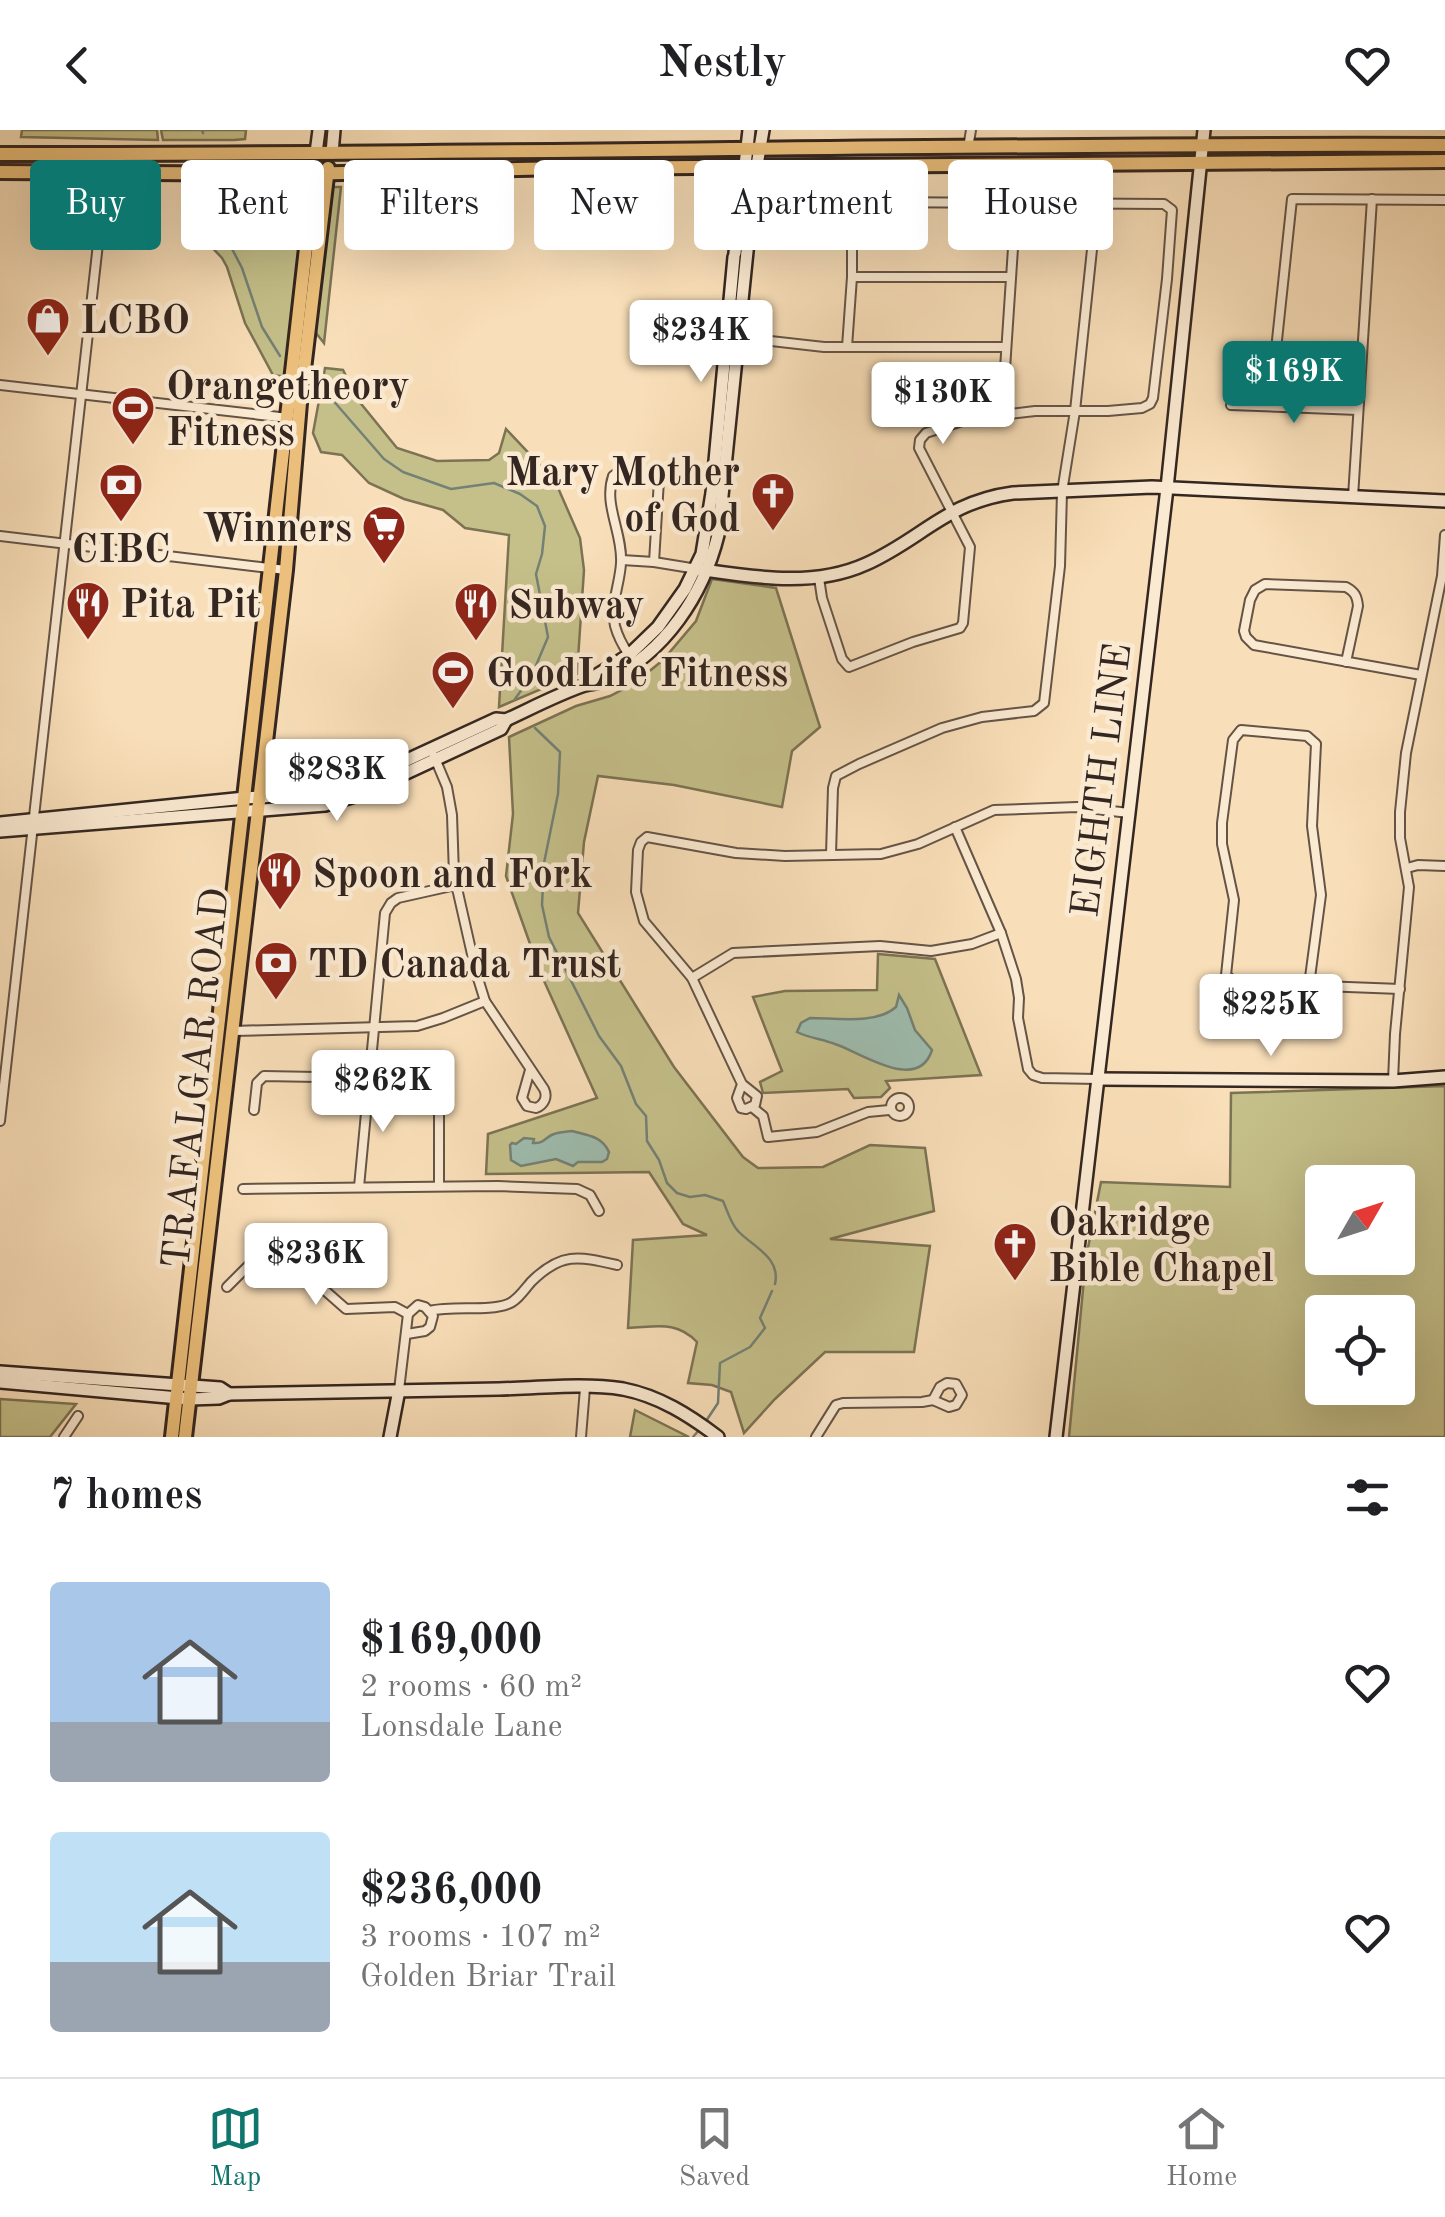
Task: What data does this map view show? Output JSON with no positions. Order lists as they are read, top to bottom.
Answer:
{
  "streets": {
    "main road": ["TRAFALGAR ROAD"],
    "street": ["EIGHTH LINE"]
  },
  "places": {
    "shop": ["LCBO"],
    "sports": ["Orangetheory Fitness", "GoodLife Fitness"],
    "bank": ["CIBC", "TD Canada Trust"],
    "church": ["Mary Mother of God", "Oakridge Bible Chapel"],
    "supermarket": ["Winners"],
    "restaurant": ["Pita Pit", "Subway", "Spoon and Fork"]
  },
  "north": "top right",
  "page": {
    "header": "Nestly",
    "chip": [
      "Buy",
      "Rent",
      "Filters",
      "New",
      "Apartment",
      "House"
    ],
    "price": [
      "$234K",
      "$169K",
      "$130K",
      "$283K",
      "$225K",
      "$262K",
      "$236K"
    ],
    "heading": "7 homes",
    "list": [
      {
        "name": "$169,000",
        "note": "2 rooms · 60 m² · Lonsdale Lane"
      },
      {
        "name": "$236,000",
        "note": "3 rooms · 107 m² · Golden Briar Trail"
      }
    ],
    "tabs": ["Map", "Saved", "Home"]
  }
}
